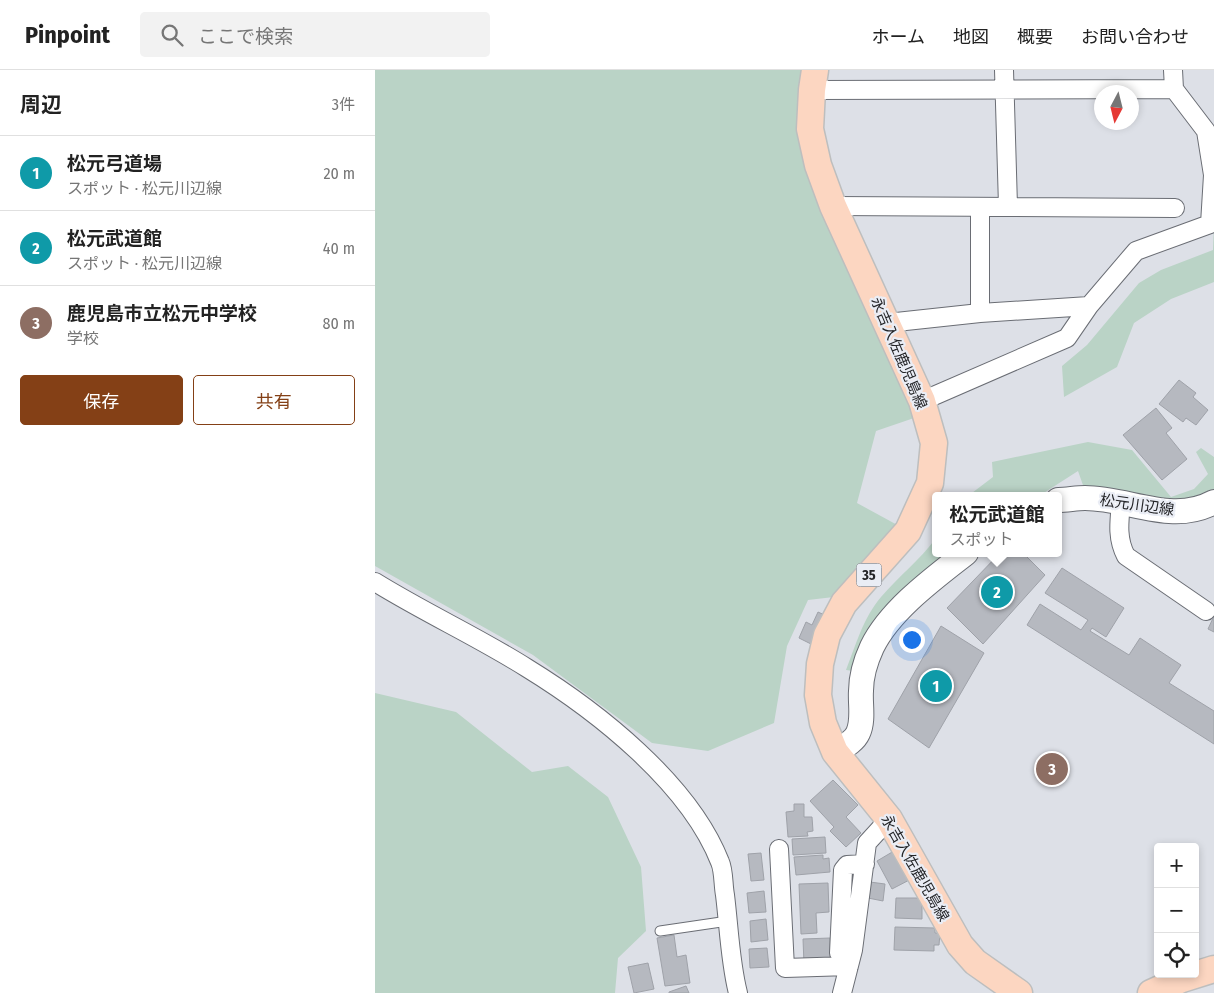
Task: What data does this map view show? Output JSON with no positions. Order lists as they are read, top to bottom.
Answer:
{
  "streets": {
    "main road": ["永吉入佐鹿児島線", "松元川辺線", "35"]
  },
  "north": "bottom",
  "page": {
    "header": "Pinpoint",
    "search": "ここで検索",
    "nav": [
      "ホーム",
      "地図",
      "概要",
      "お問い合わせ"
    ],
    "heading": ["周辺", "3件"],
    "list": [
      {
        "mark": "1",
        "name": "松元弓道場",
        "note": "スポット · 松元川辺線",
        "value": "20 m"
      },
      {
        "mark": "2",
        "name": "松元武道館",
        "note": "スポット · 松元川辺線",
        "value": "40 m"
      },
      {
        "mark": "3",
        "name": "鹿児島市立松元中学校",
        "note": "学校",
        "value": "80 m"
      }
    ],
    "buttons": ["保存", "共有"],
    "popup": ["松元武道館", "スポット"],
    "pins": ["2", "1", "3"],
    "map_buttons": ["+", "−"]
  }
}
